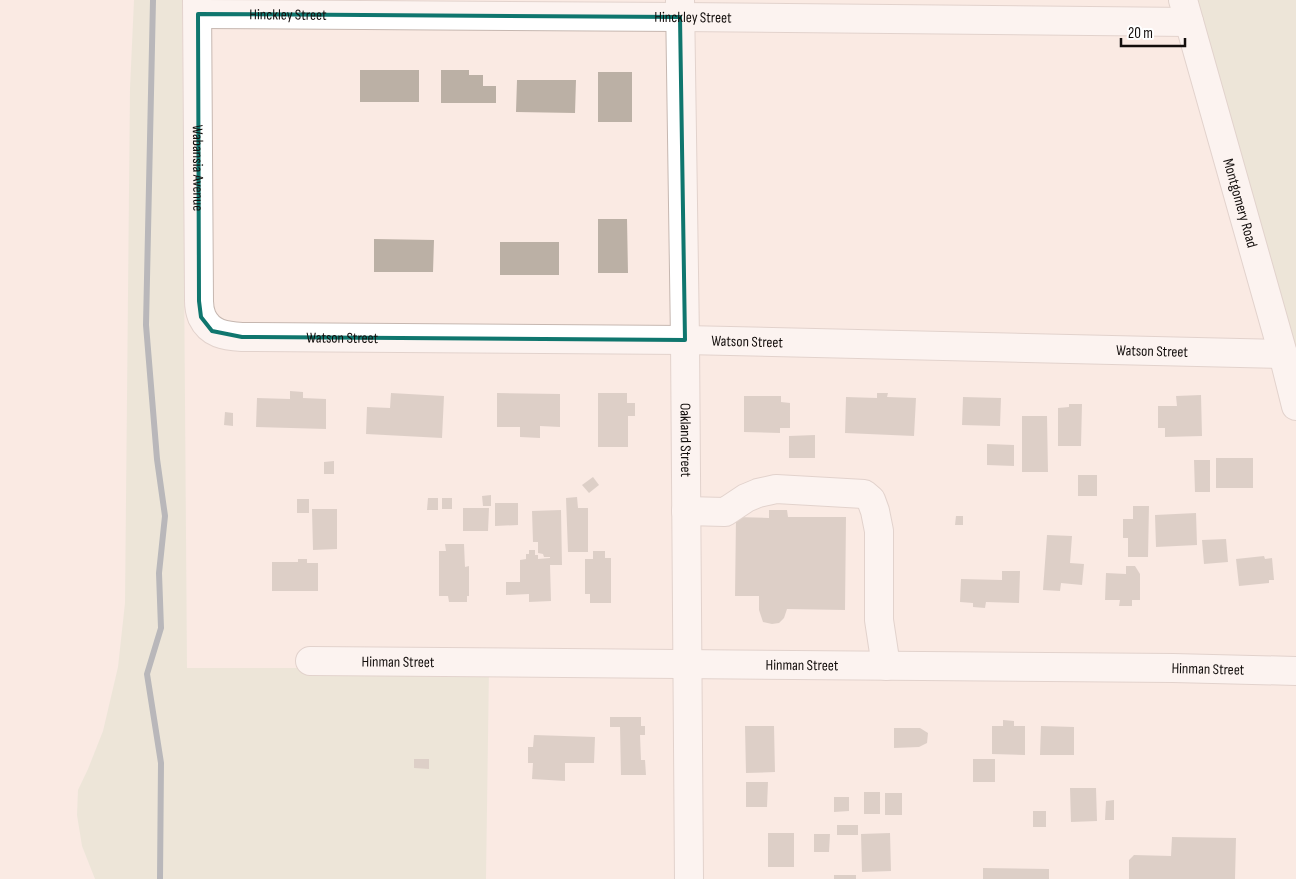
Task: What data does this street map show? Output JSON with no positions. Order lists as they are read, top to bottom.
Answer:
{
  "streets": {
    "street": [
      "Hinckley Street",
      "Wabansia Avenue",
      "Montgomery Road",
      "Watson Street",
      "Oakland Street",
      "Hinman Street"
    ]
  },
  "crossings": [
    ["Hinckley Street", "Wabansia Avenue"],
    ["Hinckley Street", "Montgomery Road"],
    ["Hinckley Street", "Oakland Street"],
    ["Wabansia Avenue", "Watson Street"],
    ["Montgomery Road", "Watson Street"],
    ["Watson Street", "Oakland Street"],
    ["Oakland Street", "Hinman Street"]
  ],
  "scale_bar": "20 m"
}
